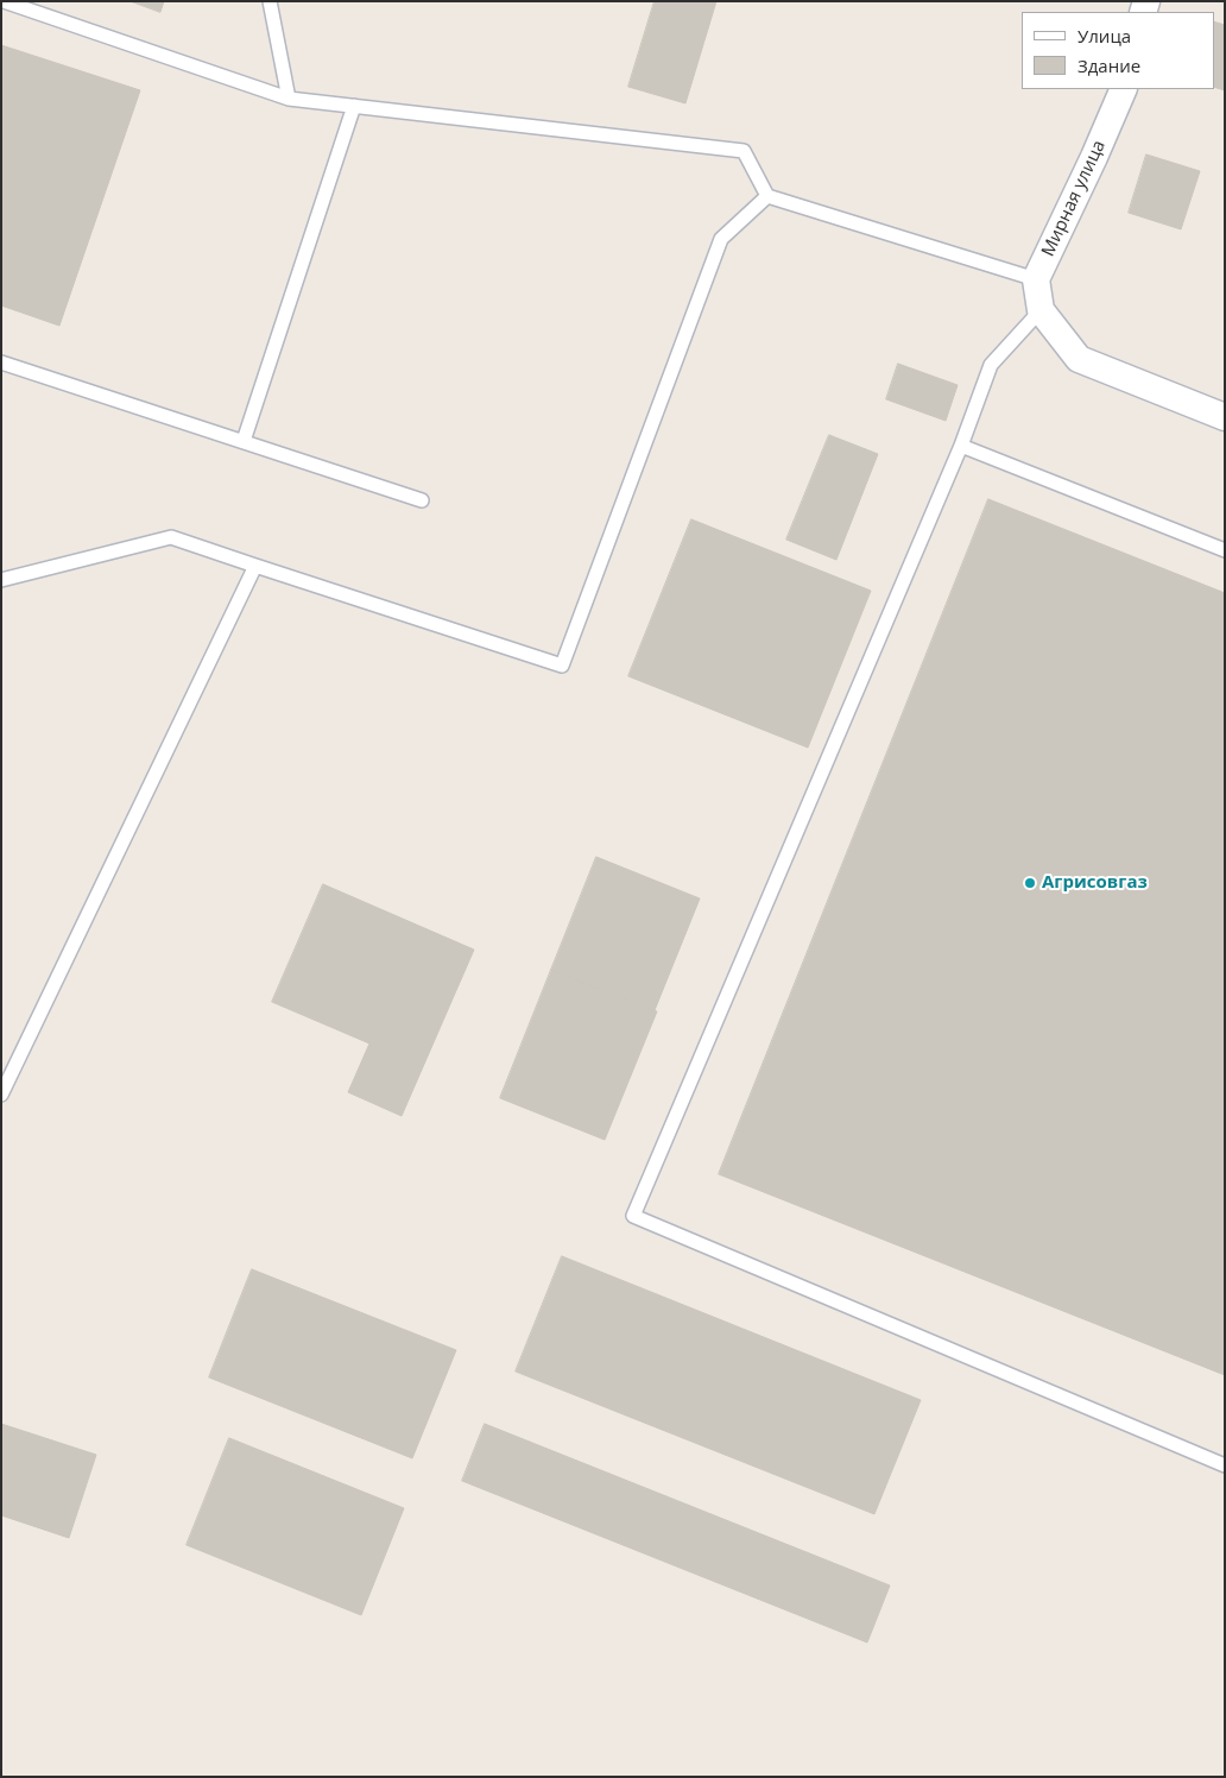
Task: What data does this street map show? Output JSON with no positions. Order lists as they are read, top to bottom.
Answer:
{
  "streets": {
    "street": ["Мирная улица"]
  },
  "places": ["Агрисовгаз"],
  "legend": ["Улица", "Здание"]
}
